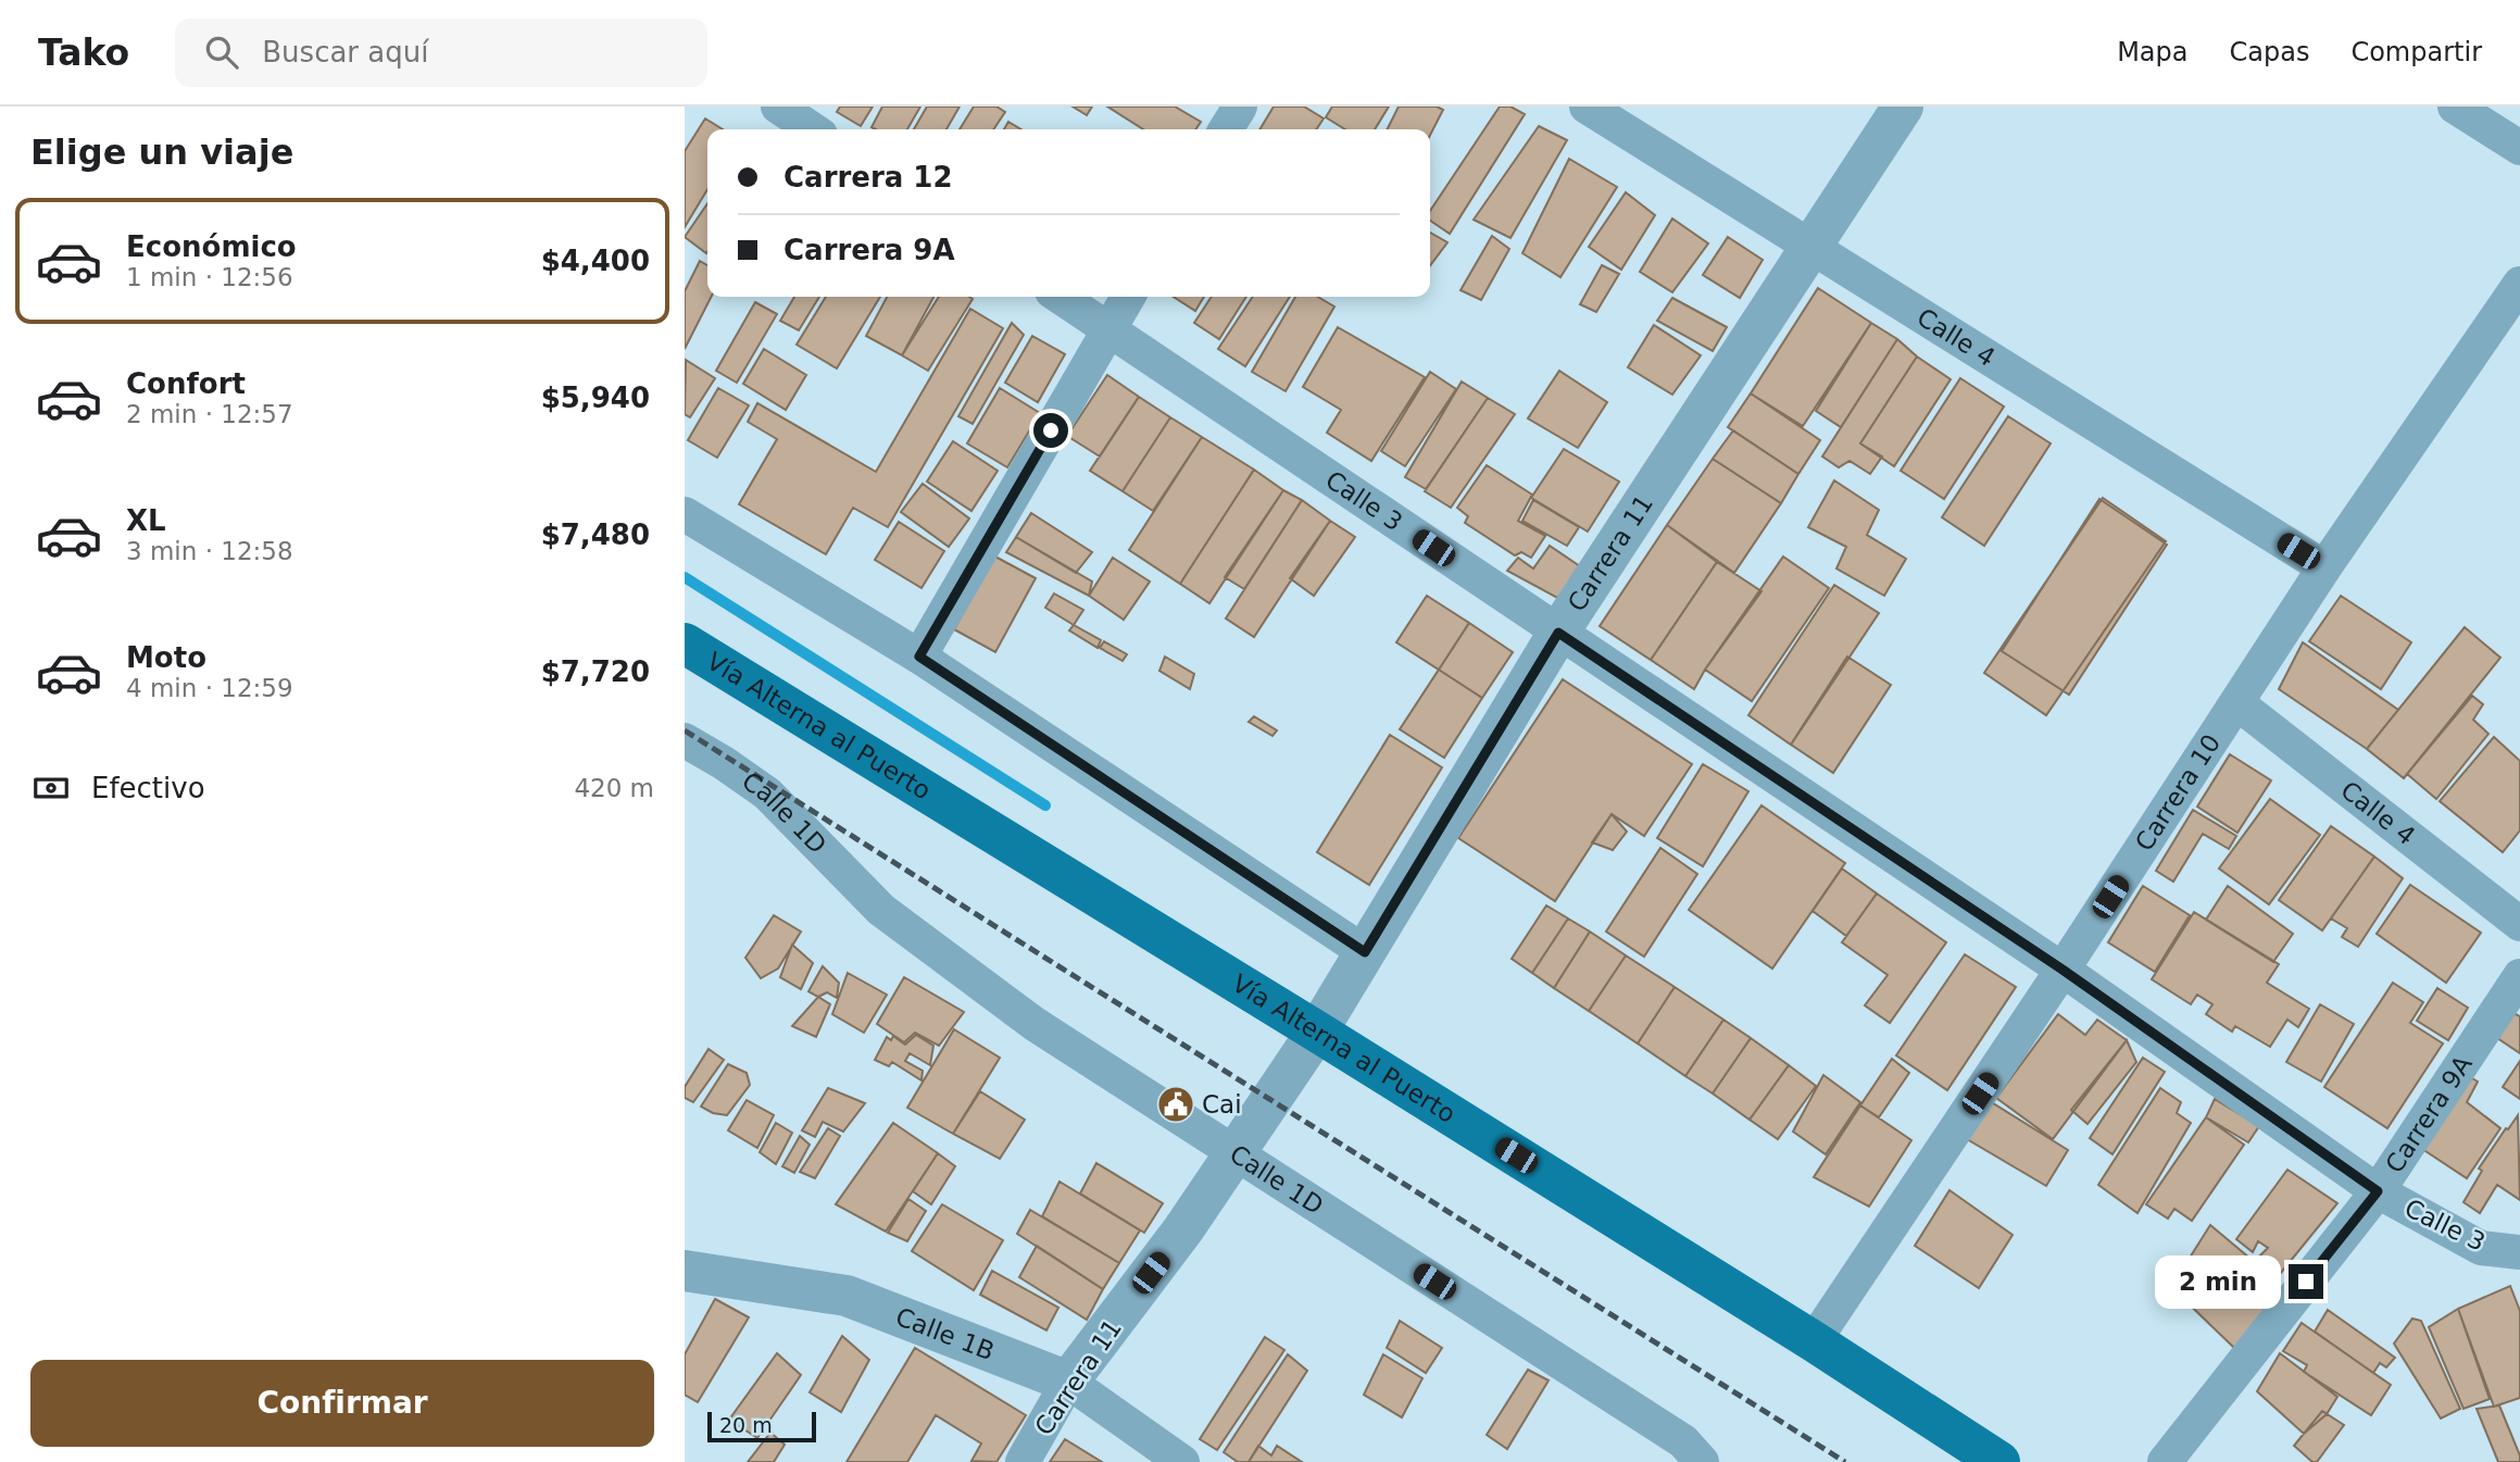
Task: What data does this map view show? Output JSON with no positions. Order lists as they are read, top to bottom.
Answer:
{
  "streets": {
    "main road": ["Vía Alterna al Puerto"],
    "street": [
      "Calle 4",
      "Calle 3",
      "Carrera 11",
      "Carrera 10",
      "Calle 1D",
      "Carrera 9A",
      "Calle 1B"
    ]
  },
  "crossings": [
    ["Calle 4", "Carrera 11"],
    ["Calle 4", "Carrera 10"],
    ["Calle 3", "Carrera 11"],
    ["Calle 3", "Carrera 10"],
    ["Calle 3", "Carrera 9A"],
    ["Carrera 11", "Vía Alterna al Puerto"],
    ["Carrera 11", "Calle 1D"],
    ["Carrera 11", "Calle 1B"],
    ["Vía Alterna al Puerto", "Carrera 10"]
  ],
  "places": {
    "public building": ["Cai"]
  },
  "scale_bar": "20 m",
  "page": {
    "header": "Tako",
    "search": "Buscar aquí",
    "nav": ["Mapa", "Capas", "Compartir"],
    "heading": "Elige un viaje",
    "banner": ["Carrera 12", "Carrera 9A"],
    "list": [
      {
        "name": "Económico",
        "note": "1 min · 12:56",
        "value": "$4,400"
      },
      {
        "name": "Confort",
        "note": "2 min · 12:57",
        "value": "$5,940"
      },
      {
        "name": "XL",
        "note": "3 min · 12:58",
        "value": "$7,480"
      },
      {
        "name": "Moto",
        "note": "4 min · 12:59",
        "value": "$7,720"
      }
    ],
    "pay": ["Efectivo", "420 m"],
    "bubble": "2 min",
    "buttons": "Confirmar",
    "scale": "20 m"
  }
}
